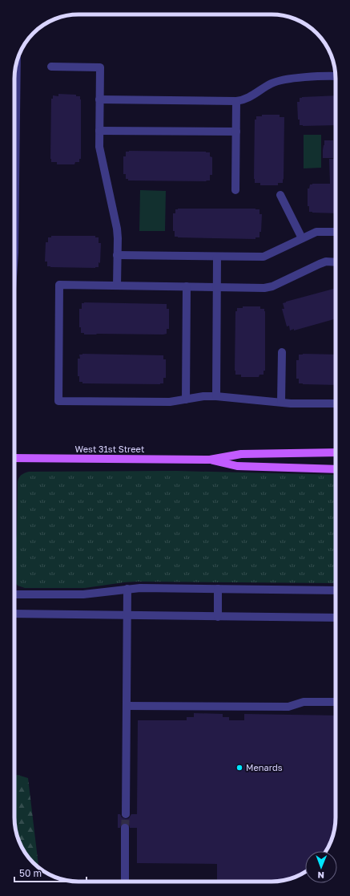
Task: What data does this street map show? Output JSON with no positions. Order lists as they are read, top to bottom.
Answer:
{
  "streets": {
    "main road": ["West 31st Street"]
  },
  "places": ["Menards"],
  "scale_bar": "50 m",
  "north": "bottom"
}
